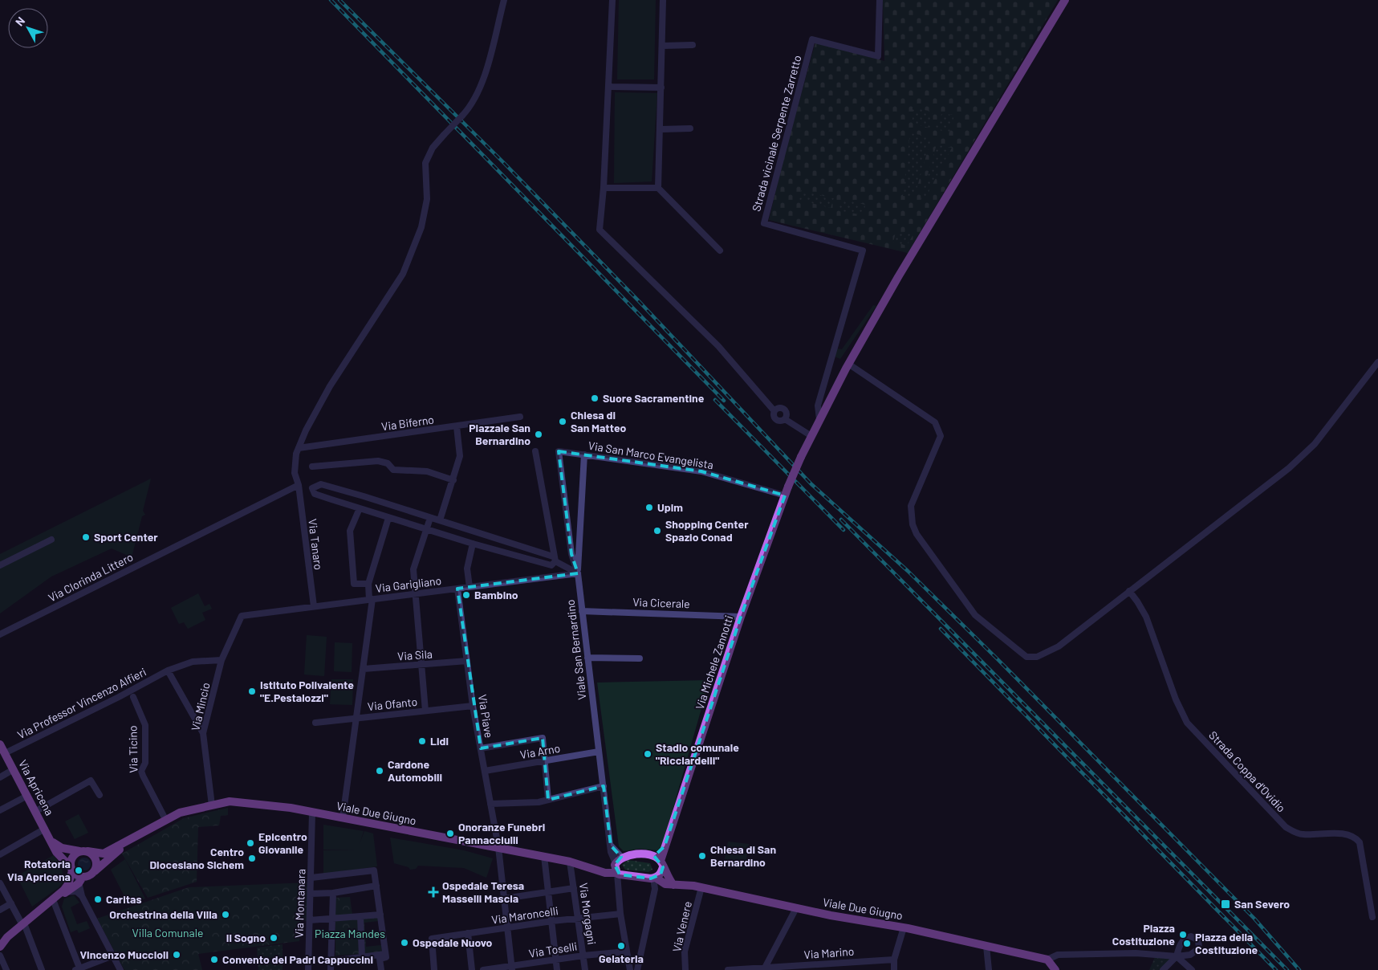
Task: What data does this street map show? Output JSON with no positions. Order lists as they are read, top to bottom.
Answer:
{
  "streets": {
    "main road": ["Via Michele Zannotti", "Via Apricena", "Viale Due Giugno"],
    "street": [
      "Strada vicinale Serpente Zarretto",
      "Via Biferno",
      "Via San Marco Evangelista",
      "Via Tanaro",
      "Via Clorinda Littero",
      "Via Garigliano",
      "Via Cicerale",
      "Viale San Bernardino",
      "Via Sila",
      "Via Professor Vincenzo Alfieri",
      "Via Ofanto",
      "Via Mincio",
      "Via Piave",
      "Via Ticino",
      "Via Arno",
      "Strada Coppa d'Ovidio",
      "Via Montanara",
      "Via Morgagni",
      "Via Maroncelli",
      "Via Venere",
      "Via Toselli",
      "Via Marino"
    ]
  },
  "crossings": [
    ["Strada vicinale Serpente Zarretto", "Via Michele Zannotti"],
    ["Via Biferno", "Via Tanaro"],
    ["Via San Marco Evangelista", "Viale San Bernardino"],
    ["Via San Marco Evangelista", "Via Michele Zannotti"],
    ["Via Tanaro", "Via Clorinda Littero"],
    ["Via Tanaro", "Via Garigliano"],
    ["Via Garigliano", "Viale San Bernardino"],
    ["Via Garigliano", "Via Mincio"],
    ["Via Garigliano", "Via Piave"],
    ["Via Cicerale", "Viale San Bernardino"],
    ["Via Cicerale", "Via Michele Zannotti"],
    ["Viale San Bernardino", "Via Arno"],
    ["Viale San Bernardino", "Viale Due Giugno"],
    ["Via Sila", "Via Piave"],
    ["Via Michele Zannotti", "Viale Due Giugno"],
    ["Via Professor Vincenzo Alfieri", "Via Mincio"],
    ["Via Professor Vincenzo Alfieri", "Via Apricena"],
    ["Via Ofanto", "Via Piave"],
    ["Via Mincio", "Viale Due Giugno"],
    ["Via Piave", "Via Arno"],
    ["Via Piave", "Viale Due Giugno"],
    ["Via Piave", "Via Maroncelli"],
    ["Via Piave", "Via Toselli"],
    ["Via Ticino", "Viale Due Giugno"],
    ["Via Apricena", "Viale Due Giugno"],
    ["Viale Due Giugno", "Via Montanara"],
    ["Viale Due Giugno", "Via Morgagni"],
    ["Viale Due Giugno", "Via Venere"],
    ["Via Morgagni", "Via Maroncelli"],
    ["Via Morgagni", "Via Toselli"]
  ],
  "parks": ["Villa Comunale", "Piazza Mandes"],
  "places": {
    "other": [
      "Suore Sacramentine",
      "Chiesa di San Matteo",
      "Piazzale San Bernardino",
      "Upim",
      "Shopping Center Spazio Conad",
      "Sport Center",
      "Bambino",
      "Istituto Polivalente \"E.Pestalozzi\"",
      "Lidl",
      "Stadio comunale \"Ricciardelli\"",
      "Cardone Automobili",
      "Onoranze Funebri Pannacciulli",
      "Epicentro Giovanile",
      "Chiesa di San Bernardino",
      "Centro Diocesiano Sichem",
      "Rotatoria Via Apricena",
      "Caritas",
      "Orchestrina della Villa",
      "Piazza Costituzione",
      "Il Sogno",
      "Ospedale Nuovo",
      "Piazza della Costituzione",
      "Gelateria",
      "Vincenzo Muccioli",
      "Convento dei Padri Cappuccini"
    ],
    "health": ["Ospedale Teresa Masselli Mascia"],
    "transit": ["San Severo"]
  },
  "north": "top left"
}
